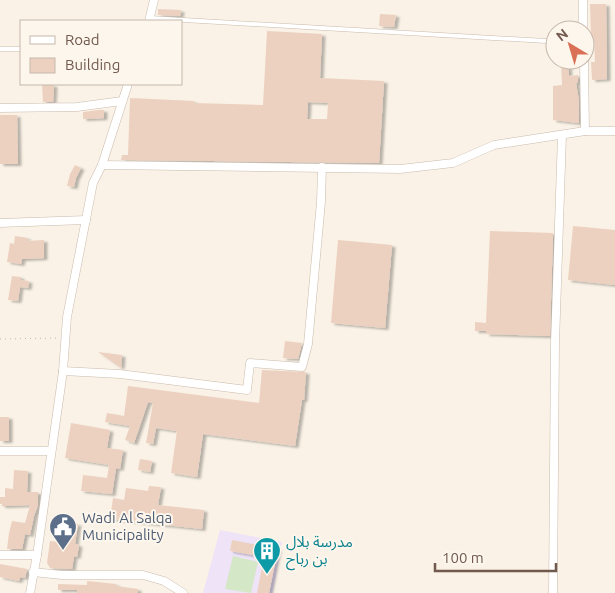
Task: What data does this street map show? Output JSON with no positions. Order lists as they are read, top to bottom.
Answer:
{
  "places": {
    "public building": ["Wadi Al Salqa Municipality"],
    "building": ["مدرسة بلال بن رباح"]
  },
  "legend": ["Road", "Building"],
  "scale_bar": "100 m",
  "north": "top left"
}
